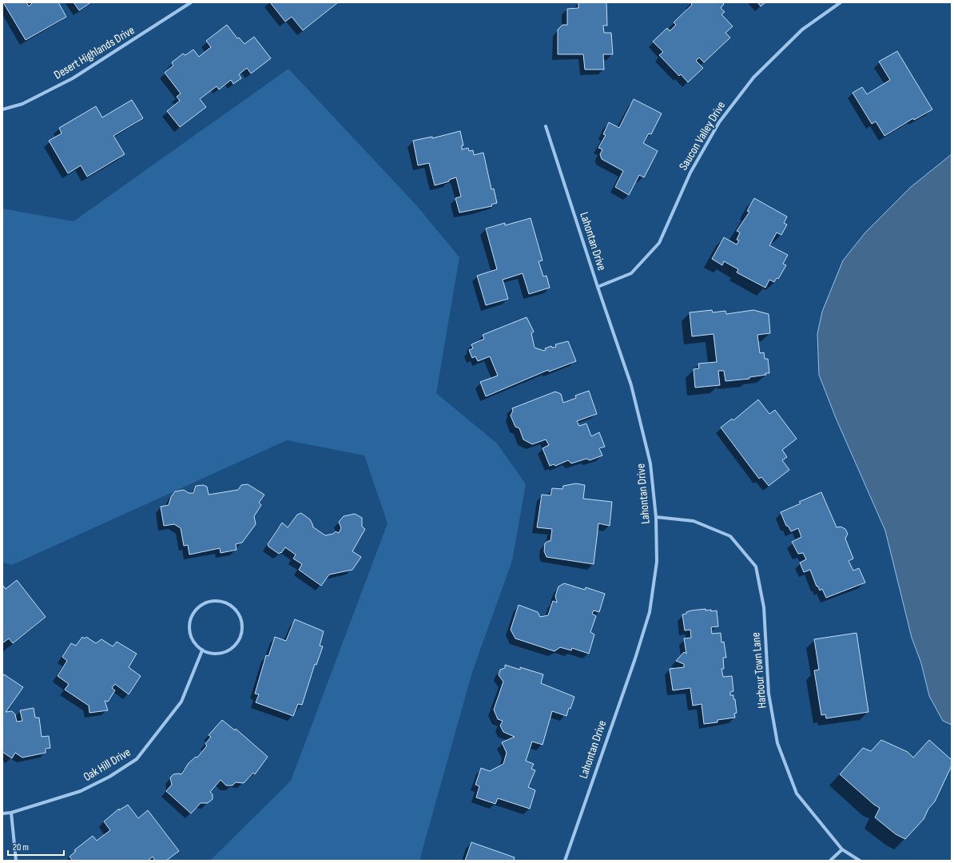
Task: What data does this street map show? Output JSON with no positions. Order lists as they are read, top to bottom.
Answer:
{
  "streets": {
    "street": [
      "Desert Highlands Drive",
      "Saucon Valley Drive",
      "Lahontan Drive",
      "Harbour Town Lane",
      "Oak Hill Drive"
    ]
  },
  "crossings": [
    ["Saucon Valley Drive", "Lahontan Drive"],
    ["Lahontan Drive", "Harbour Town Lane"]
  ],
  "scale_bar": "20 m"
}
